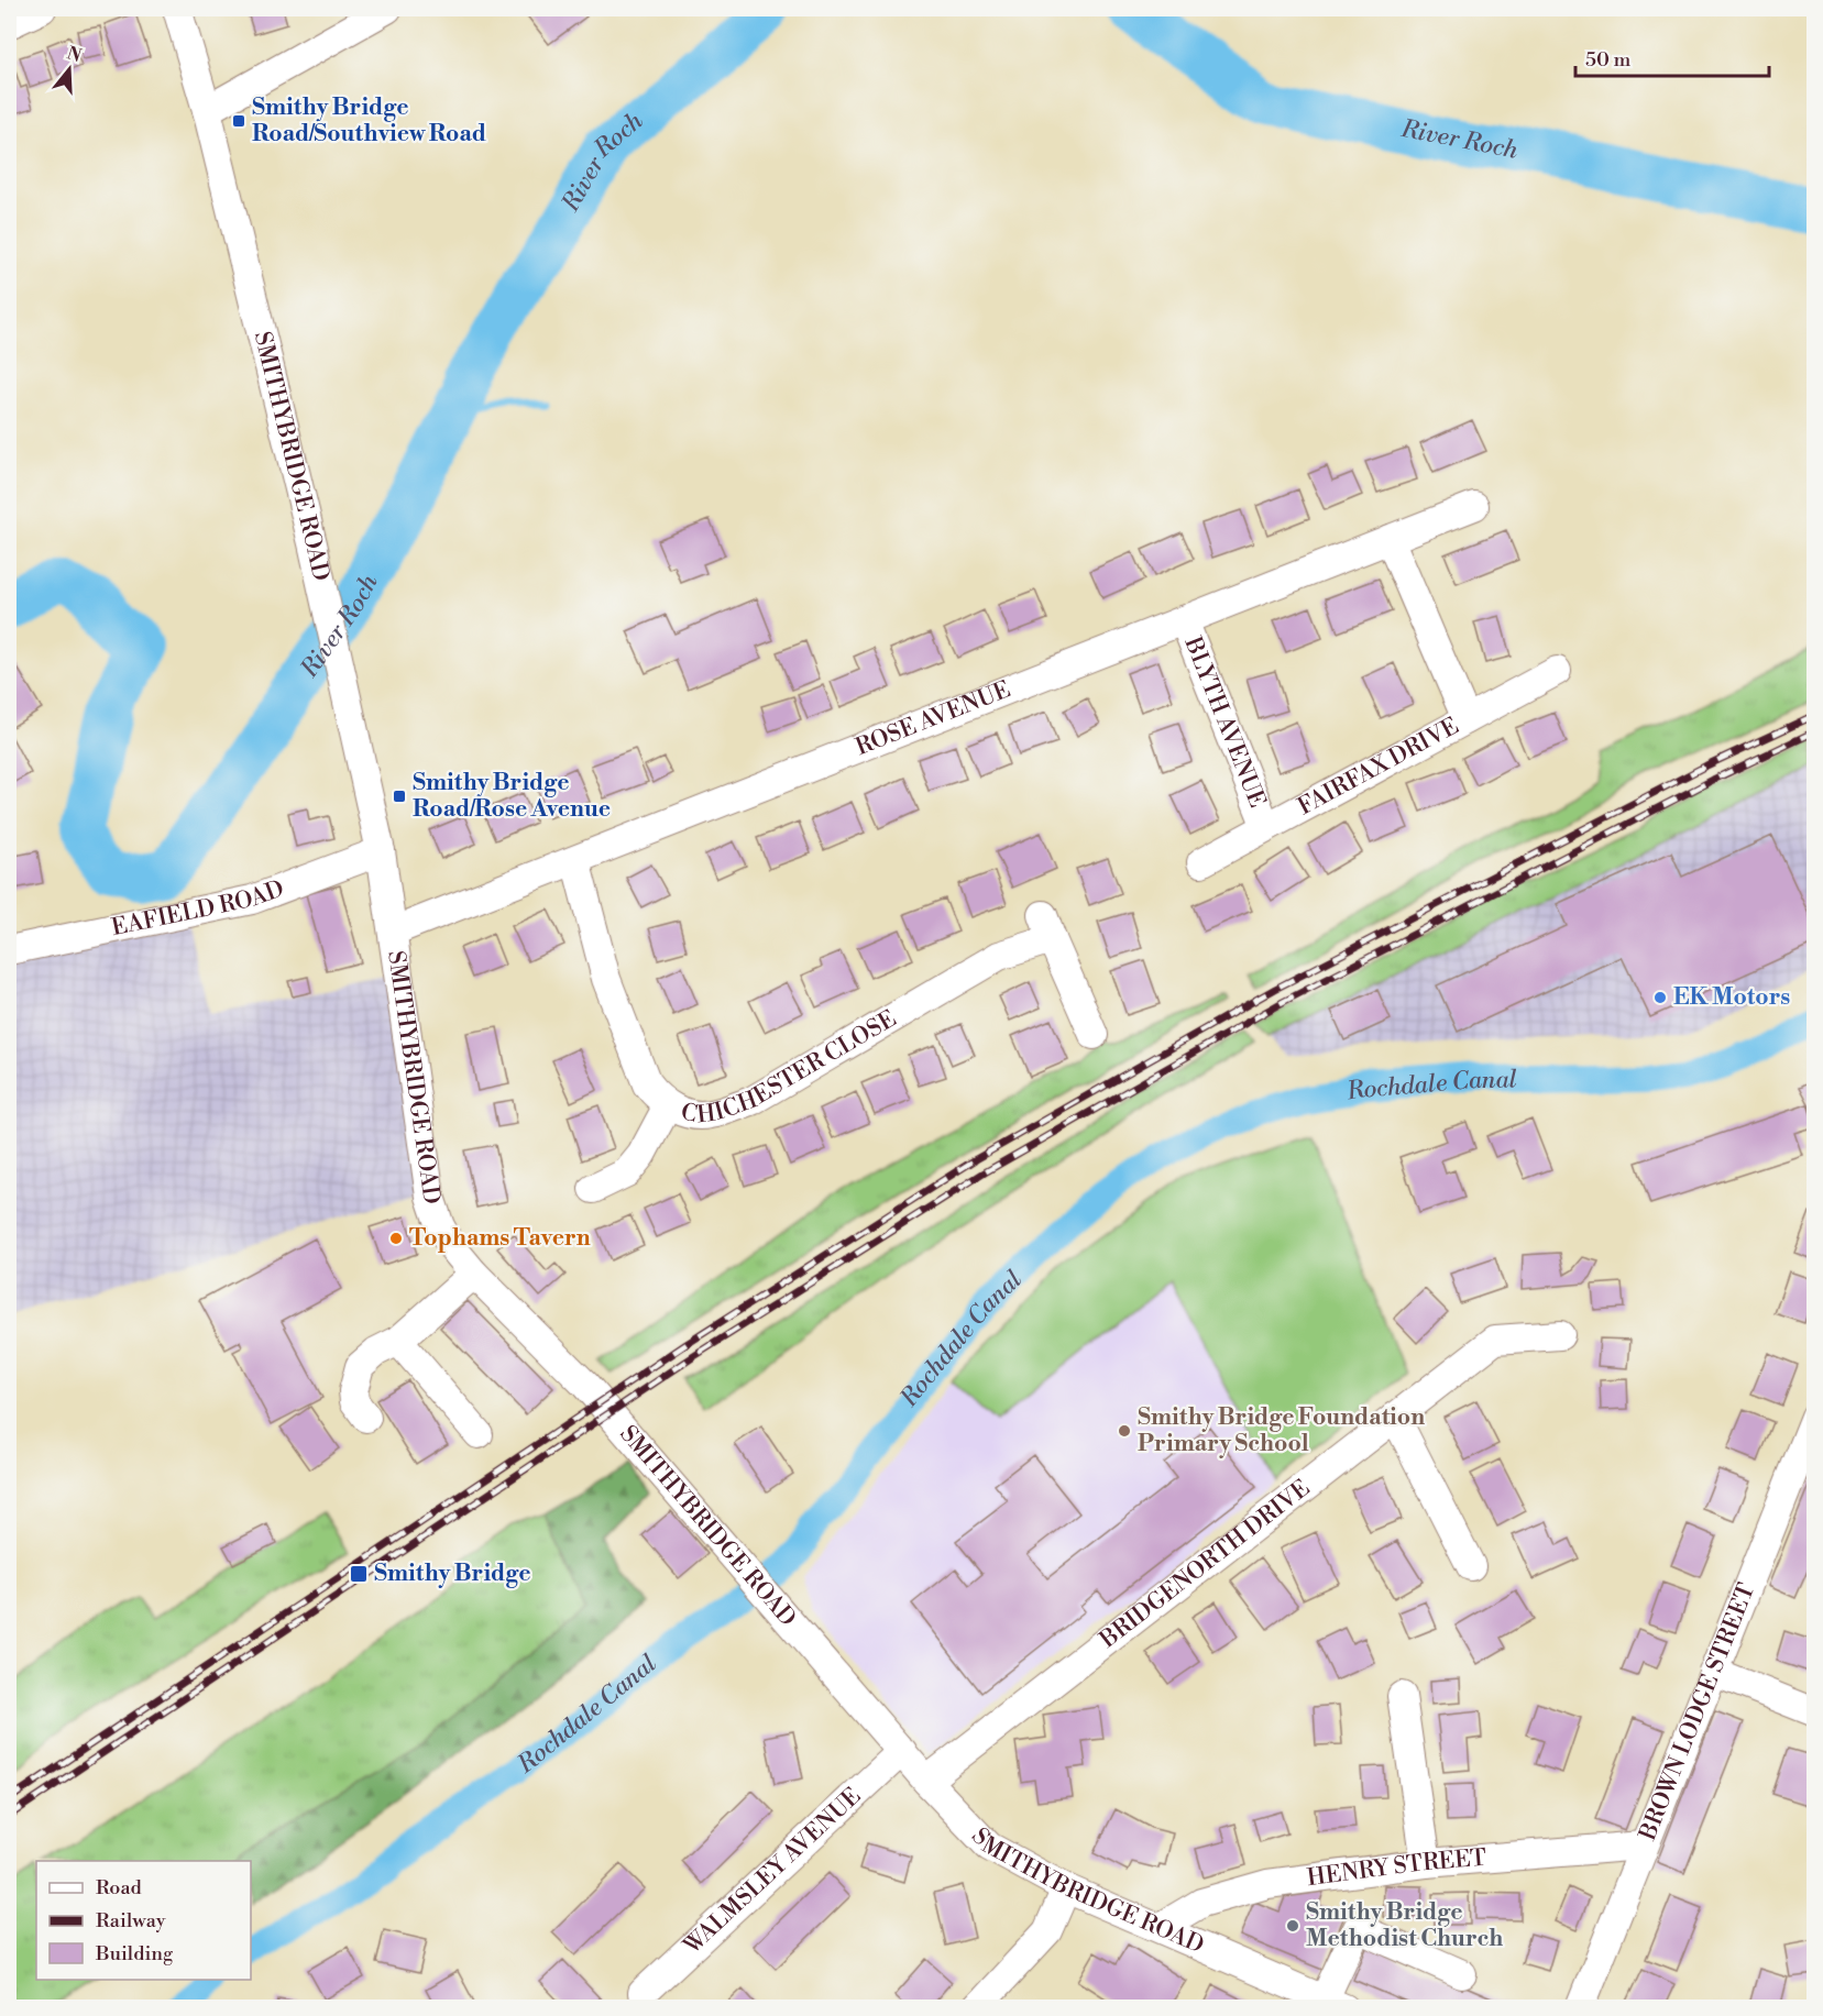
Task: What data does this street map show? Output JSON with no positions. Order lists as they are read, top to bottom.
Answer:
{
  "streets": {
    "street": [
      "SMITHYBRIDGE ROAD",
      "ROSE AVENUE",
      "BLYTH AVENUE",
      "FAIRFAX DRIVE",
      "EAFIELD ROAD",
      "CHICHESTER CLOSE",
      "BRIDGENORTH DRIVE",
      "BROWN LODGE STREET",
      "HENRY STREET",
      "WALMSLEY AVENUE"
    ]
  },
  "crossings": [
    ["SMITHYBRIDGE ROAD", "ROSE AVENUE"],
    ["SMITHYBRIDGE ROAD", "EAFIELD ROAD"],
    ["SMITHYBRIDGE ROAD", "BRIDGENORTH DRIVE"],
    ["SMITHYBRIDGE ROAD", "HENRY STREET"],
    ["SMITHYBRIDGE ROAD", "WALMSLEY AVENUE"],
    ["ROSE AVENUE", "BLYTH AVENUE"],
    ["ROSE AVENUE", "CHICHESTER CLOSE"],
    ["BLYTH AVENUE", "FAIRFAX DRIVE"],
    ["BROWN LODGE STREET", "HENRY STREET"]
  ],
  "water": ["River Roch", "Rochdale Canal"],
  "places": {
    "transit": ["Smithy Bridge Road/Southview Road", "Smithy Bridge Road/Rose Avenue", "Smithy Bridge"],
    "other": [
      "EK Motors",
      "Tophams Tavern",
      "Smithy Bridge Foundation Primary School",
      "Smithy Bridge Methodist Church"
    ]
  },
  "legend": ["Road", "Railway", "Building"],
  "scale_bar": "50 m",
  "north": "top"
}
